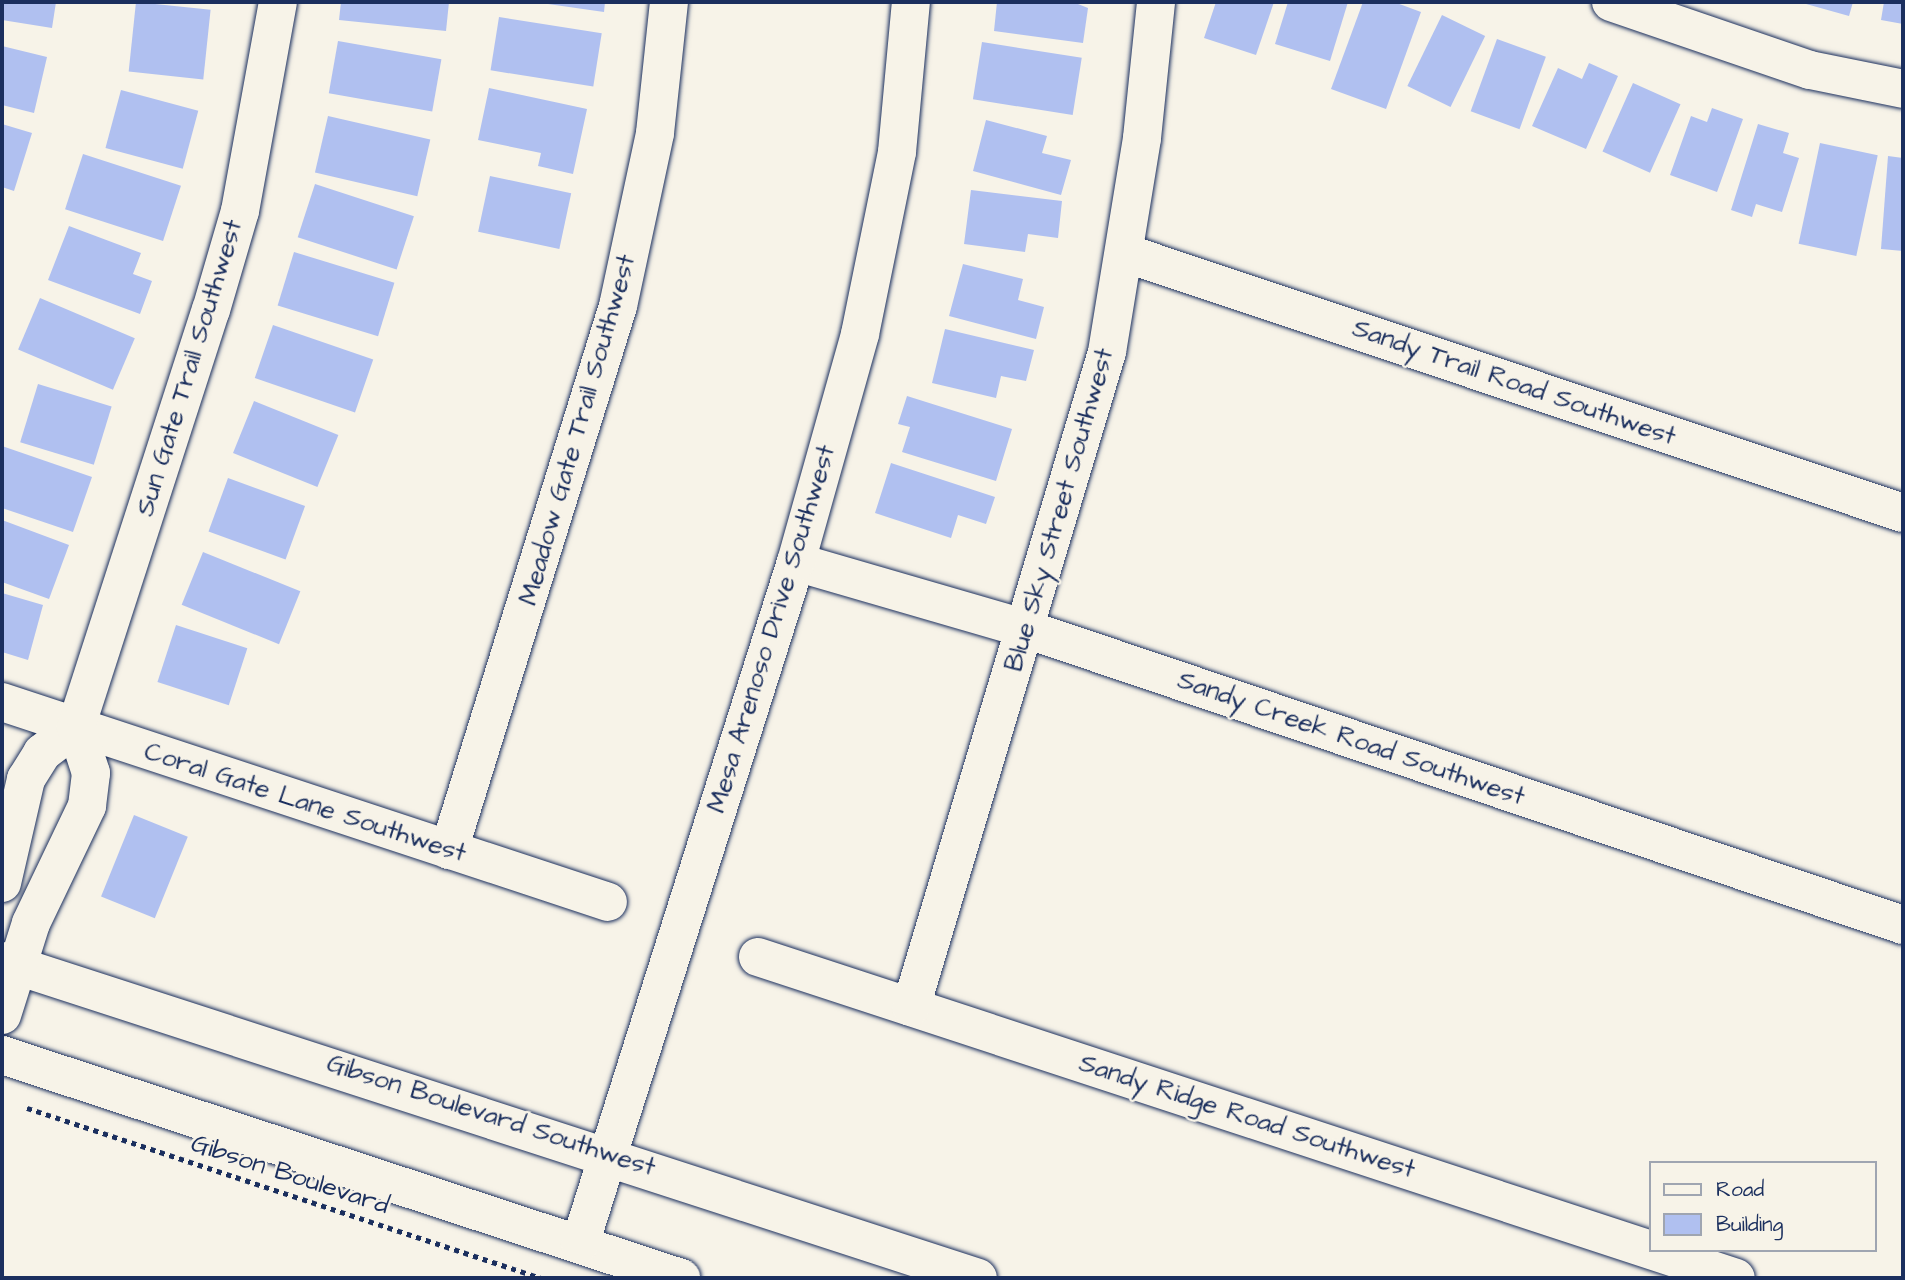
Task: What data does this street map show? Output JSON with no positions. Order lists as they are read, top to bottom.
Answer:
{
  "streets": {
    "street": [
      "Sun Gate Trail Southwest",
      "Sandy Trail Road Southwest",
      "Meadow Gate Trail Southwest",
      "Blue Sky Street Southwest",
      "Mesa Arenoso Drive Southwest",
      "Sandy Creek Road Southwest",
      "Coral Gate Lane Southwest",
      "Gibson Boulevard Southwest",
      "Sandy Ridge Road Southwest"
    ],
    "path": ["Gibson Boulevard"]
  },
  "crossings": [
    ["Sun Gate Trail Southwest", "Coral Gate Lane Southwest"],
    ["Sandy Trail Road Southwest", "Blue Sky Street Southwest"],
    ["Meadow Gate Trail Southwest", "Coral Gate Lane Southwest"],
    ["Blue Sky Street Southwest", "Sandy Creek Road Southwest"],
    ["Blue Sky Street Southwest", "Sandy Ridge Road Southwest"],
    ["Mesa Arenoso Drive Southwest", "Sandy Creek Road Southwest"],
    ["Mesa Arenoso Drive Southwest", "Gibson Boulevard Southwest"]
  ],
  "legend": ["Road", "Building"]
}
